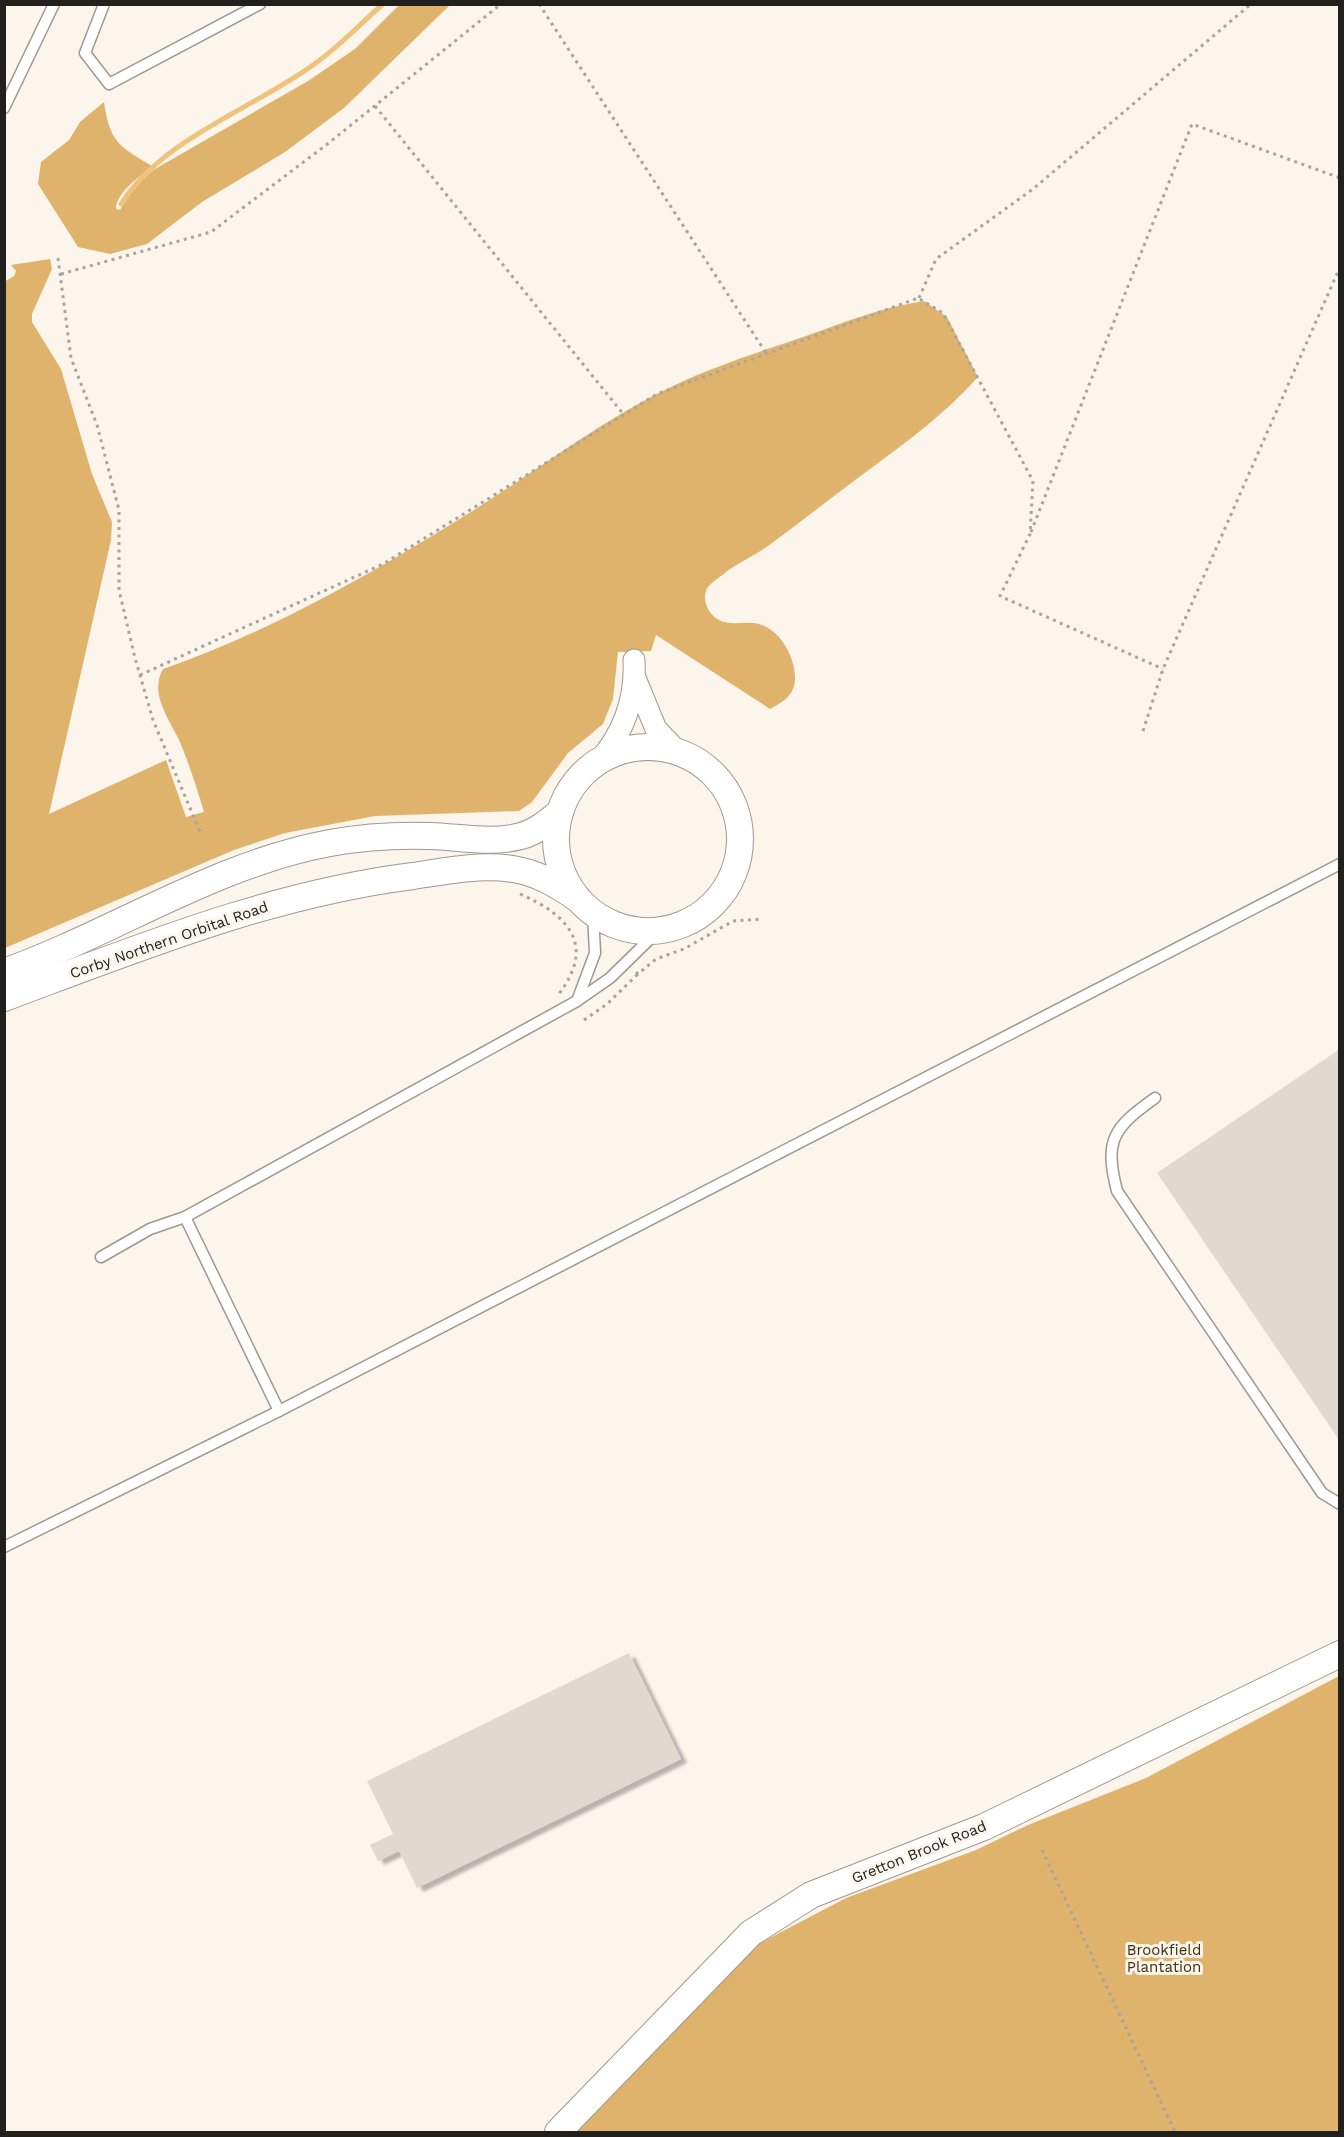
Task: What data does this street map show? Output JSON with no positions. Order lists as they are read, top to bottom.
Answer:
{
  "streets": {
    "street": ["Corby Northern Orbital Road", "Gretton Brook Road"]
  },
  "parks": ["Brookfield Plantation"]
}
